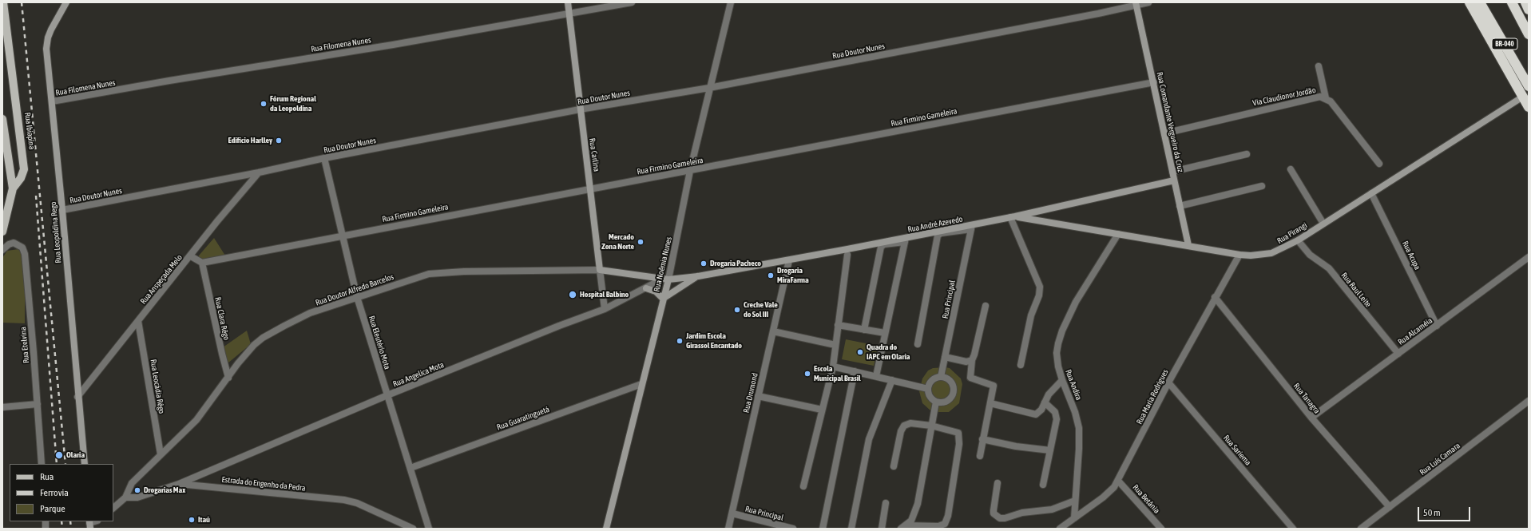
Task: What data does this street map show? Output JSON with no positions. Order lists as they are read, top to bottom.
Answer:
{
  "streets": {
    "highway": ["BR-040"],
    "main road": ["Rua Ibiapina"],
    "street": [
      "Rua Filomena Nunes",
      "Rua Doutor Nunes",
      "Via Claudionor Jordão",
      "Rua Firmino Gameleira",
      "Rua Comandante Vergueiro da Cruz",
      "Rua Carlina",
      "Rua André Azevedo",
      "Rua Leopoldina Rego",
      "Rua Pirangi",
      "Rua Acupa",
      "Rua Noêmia Nunes",
      "Rua Anspeçada Melo",
      "Rua Doutor Alfredo Barcelos",
      "Rua Raul Leite",
      "Rua Principal",
      "Rua Clara Rêgo",
      "Rua Alcaméia",
      "Rua Eleutério Mota",
      "Rua Etelvina",
      "Rua Angelica Mota",
      "Rua Andira",
      "Rua Leocádia Rêgo",
      "Rua Drumond",
      "Rua Maria Rodrigues",
      "Rua Tanagra",
      "Rua Guaratinguetá",
      "Rua Sariema",
      "Rua Luís Camara",
      "Estrada do Engenho da Pedra",
      "Rua Betânia"
    ]
  },
  "crossings": [
    ["Rua Filomena Nunes", "Rua Carlina"],
    ["Rua Filomena Nunes", "Rua Leopoldina Rego"],
    ["Rua Doutor Nunes", "Rua Comandante Vergueiro da Cruz"],
    ["Rua Doutor Nunes", "Rua Carlina"],
    ["Rua Doutor Nunes", "Rua Leopoldina Rego"],
    ["Rua Doutor Nunes", "Rua Noêmia Nunes"],
    ["Rua Doutor Nunes", "Rua Anspeçada Melo"],
    ["Rua Doutor Nunes", "Rua Eleutério Mota"],
    ["Via Claudionor Jordão", "Rua Comandante Vergueiro da Cruz"],
    ["Rua Firmino Gameleira", "Rua Comandante Vergueiro da Cruz"],
    ["Rua Firmino Gameleira", "Rua Carlina"],
    ["Rua Firmino Gameleira", "Rua Noêmia Nunes"],
    ["Rua Firmino Gameleira", "Rua Clara Rêgo"],
    ["Rua Firmino Gameleira", "Rua Eleutério Mota"],
    ["Rua Comandante Vergueiro da Cruz", "Rua André Azevedo"],
    ["Rua Comandante Vergueiro da Cruz", "Rua Pirangi"],
    ["Rua Carlina", "Rua Doutor Alfredo Barcelos"],
    ["Rua Carlina", "Rua Angelica Mota"],
    ["Rua André Azevedo", "Rua Pirangi"],
    ["Rua André Azevedo", "Rua Noêmia Nunes"],
    ["Rua André Azevedo", "Rua Doutor Alfredo Barcelos"],
    ["Rua André Azevedo", "Rua Principal"],
    ["Rua André Azevedo", "Rua Angelica Mota"],
    ["Rua André Azevedo", "Rua Drumond"],
    ["Rua Leopoldina Rego", "Rua Anspeçada Melo"],
    ["Rua Pirangi", "Rua Acupa"],
    ["Rua Pirangi", "Rua Raul Leite"],
    ["Rua Pirangi", "Rua Andira"],
    ["Rua Pirangi", "Rua Maria Rodrigues"],
    ["Rua Acupa", "Rua Alcaméia"],
    ["Rua Noêmia Nunes", "Rua Doutor Alfredo Barcelos"],
    ["Rua Noêmia Nunes", "Rua Angelica Mota"],
    ["Rua Noêmia Nunes", "Rua Guaratinguetá"],
    ["Rua Anspeçada Melo", "Rua Leocádia Rêgo"],
    ["Rua Doutor Alfredo Barcelos", "Rua Clara Rêgo"],
    ["Rua Doutor Alfredo Barcelos", "Rua Eleutério Mota"],
    ["Rua Doutor Alfredo Barcelos", "Rua Angelica Mota"],
    ["Rua Doutor Alfredo Barcelos", "Rua Leocádia Rêgo"],
    ["Rua Doutor Alfredo Barcelos", "Estrada do Engenho da Pedra"],
    ["Rua Raul Leite", "Rua Alcaméia"],
    ["Rua Principal", "Rua Drumond"],
    ["Rua Alcaméia", "Rua Tanagra"],
    ["Rua Eleutério Mota", "Rua Angelica Mota"],
    ["Rua Eleutério Mota", "Rua Guaratinguetá"],
    ["Rua Angelica Mota", "Estrada do Engenho da Pedra"],
    ["Rua Andira", "Rua Maria Rodrigues"],
    ["Rua Maria Rodrigues", "Rua Tanagra"],
    ["Rua Maria Rodrigues", "Rua Sariema"],
    ["Rua Maria Rodrigues", "Rua Betânia"],
    ["Rua Tanagra", "Rua Luís Camara"]
  ],
  "places": [
    "Fórum Regional da Leopoldina",
    "Edificio Harlley",
    "Mercado Zona Norte",
    "Drogaria Pacheco",
    "Drogaria MiraFarma",
    "Hospital Balbino",
    "Creche Vale do Sol III",
    "Jardim Escola Girassol Encantado",
    "Quadra do IAPC em Olaria",
    "Escola Municipal Brasil",
    "Olaria",
    "Drogarias Max",
    "Itaú"
  ],
  "legend": ["Rua", "Ferrovia", "Parque"],
  "scale_bar": "50 m"
}
